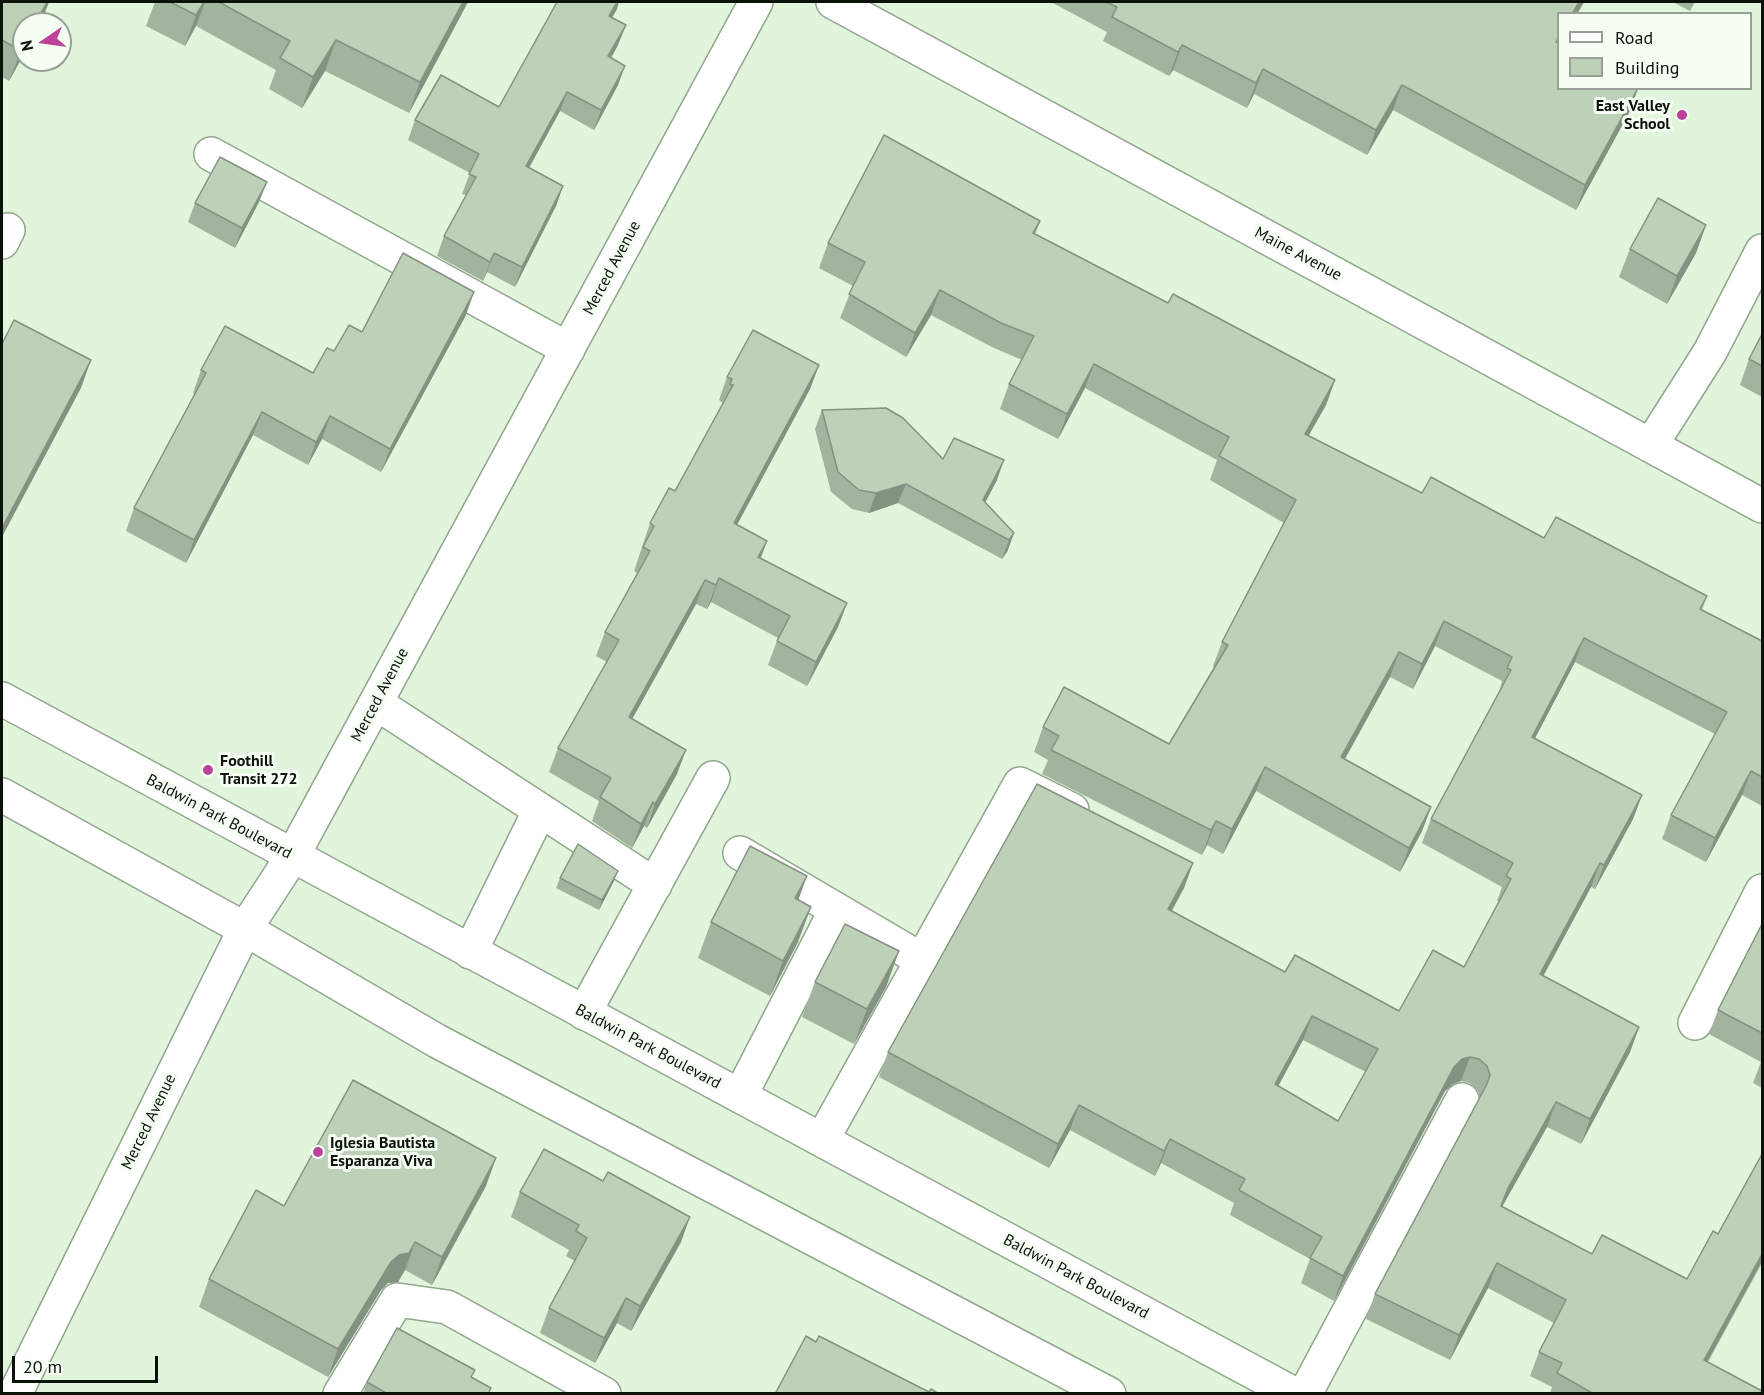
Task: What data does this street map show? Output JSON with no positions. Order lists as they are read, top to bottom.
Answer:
{
  "streets": {
    "main road": ["Maine Avenue", "Merced Avenue", "Baldwin Park Boulevard"]
  },
  "crossings": [
    ["Merced Avenue", "Baldwin Park Boulevard"]
  ],
  "places": ["East Valley School", "Foothill Transit 272", "Iglesia Bautista Esparanza Viva"],
  "legend": ["Road", "Building"],
  "scale_bar": "20 m",
  "north": "left"
}
